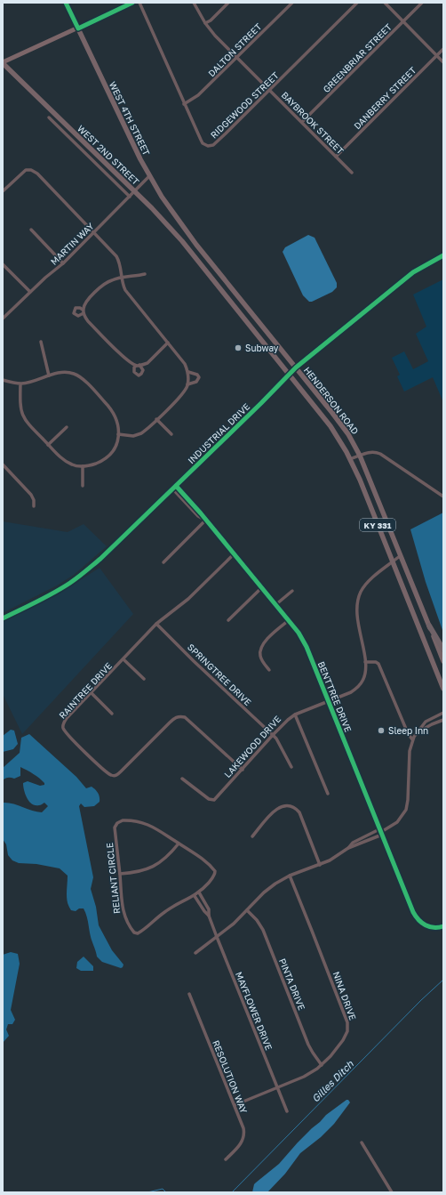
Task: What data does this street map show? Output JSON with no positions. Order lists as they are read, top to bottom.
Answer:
{
  "streets": {
    "main road": [
      "WEST 4TH STREET",
      "WEST 2ND STREET",
      "HENDERSON ROAD",
      "KY 331"
    ],
    "street": [
      "DALTON STREET",
      "GREENBRIAR STREET",
      "DANBERRY STREET",
      "RIDGEWOOD STREET",
      "BAYBROOK STREET",
      "MARTIN WAY",
      "INDUSTRIAL DRIVE",
      "SPRINGTREE DRIVE",
      "RAINTREE DRIVE",
      "BENTTREE DRIVE",
      "LAKEWOOD DRIVE",
      "RELIANT CIRCLE",
      "PINTA DRIVE",
      "NINA DRIVE",
      "MAYFLOWER DRIVE",
      "RESOLUTION WAY"
    ]
  },
  "crossings": [
    ["DALTON STREET", "RIDGEWOOD STREET"],
    ["DALTON STREET", "BAYBROOK STREET"],
    ["GREENBRIAR STREET", "BAYBROOK STREET"],
    ["DANBERRY STREET", "BAYBROOK STREET"],
    ["RIDGEWOOD STREET", "BAYBROOK STREET"],
    ["WEST 4TH STREET", "MARTIN WAY"],
    ["WEST 4TH STREET", "HENDERSON ROAD"],
    ["WEST 2ND STREET", "MARTIN WAY"],
    ["WEST 2ND STREET", "HENDERSON ROAD"],
    ["HENDERSON ROAD", "INDUSTRIAL DRIVE"],
    ["HENDERSON ROAD", "LAKEWOOD DRIVE"],
    ["INDUSTRIAL DRIVE", "BENTTREE DRIVE"],
    ["SPRINGTREE DRIVE", "RAINTREE DRIVE"],
    ["SPRINGTREE DRIVE", "LAKEWOOD DRIVE"],
    ["RAINTREE DRIVE", "BENTTREE DRIVE"],
    ["RAINTREE DRIVE", "LAKEWOOD DRIVE"],
    ["BENTTREE DRIVE", "LAKEWOOD DRIVE"],
    ["RELIANT CIRCLE", "MAYFLOWER DRIVE"],
    ["PINTA DRIVE", "NINA DRIVE"],
    ["NINA DRIVE", "MAYFLOWER DRIVE"],
    ["NINA DRIVE", "RESOLUTION WAY"]
  ],
  "water": ["Gilles Ditch"],
  "places": ["Subway", "Sleep Inn"]
}
